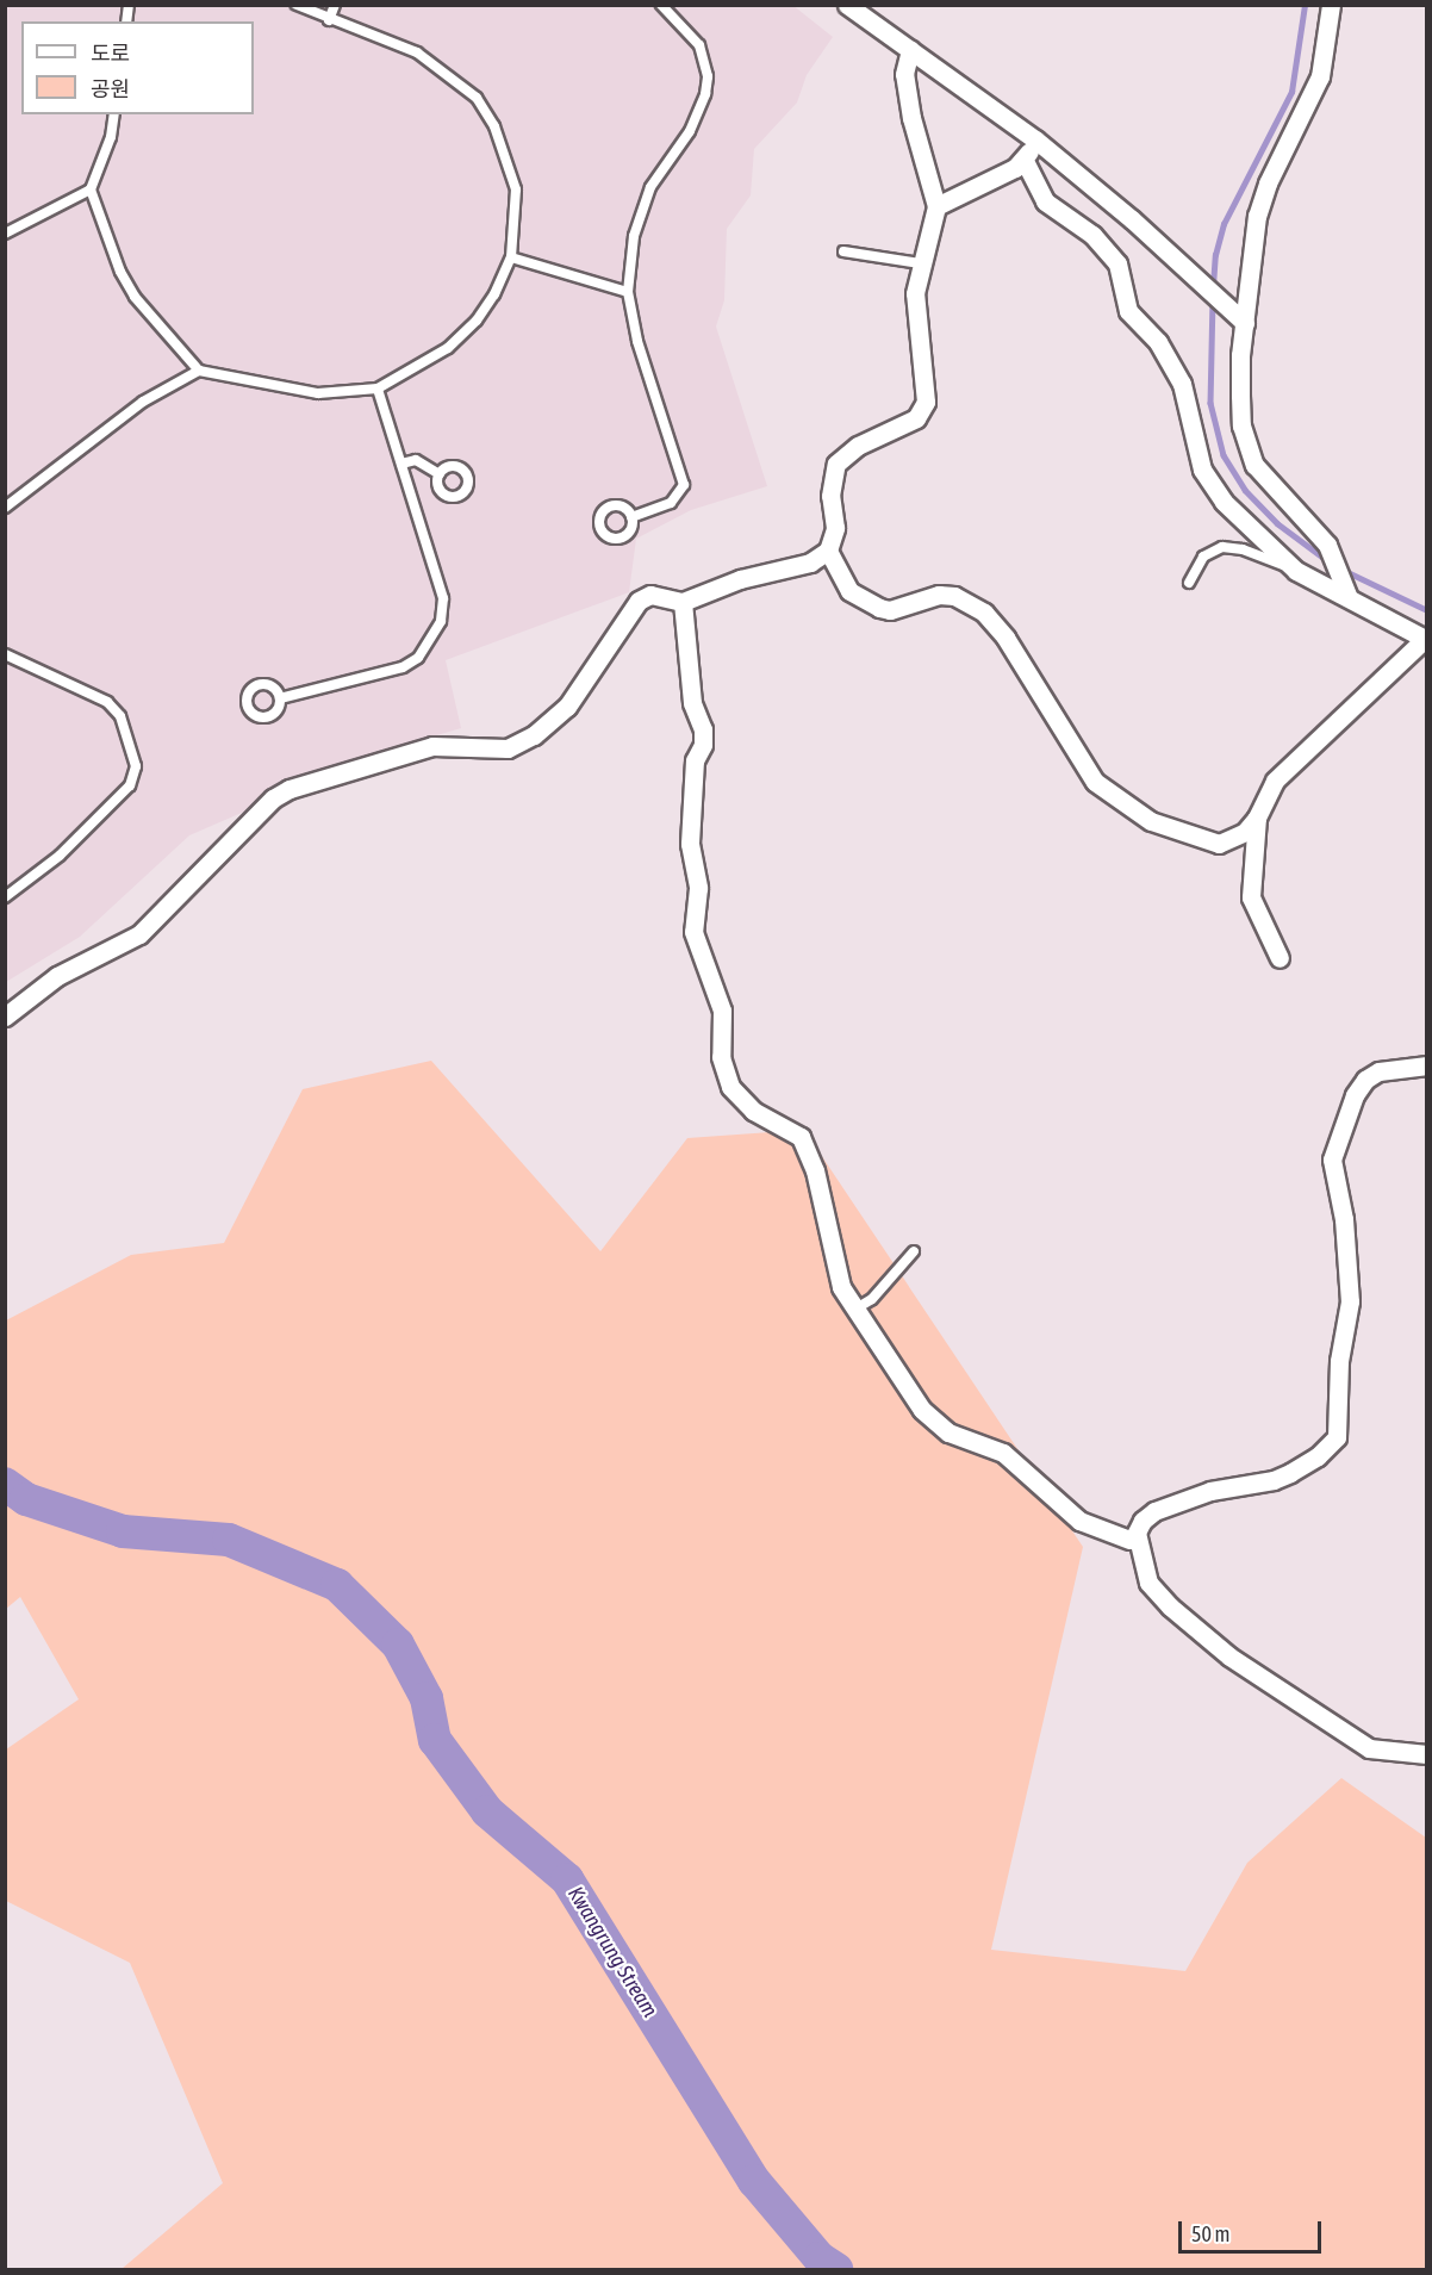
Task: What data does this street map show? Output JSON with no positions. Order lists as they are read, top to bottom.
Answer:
{
  "water": ["Kwangrung Stream"],
  "legend": ["도로", "공원"],
  "scale_bar": "50 m"
}
